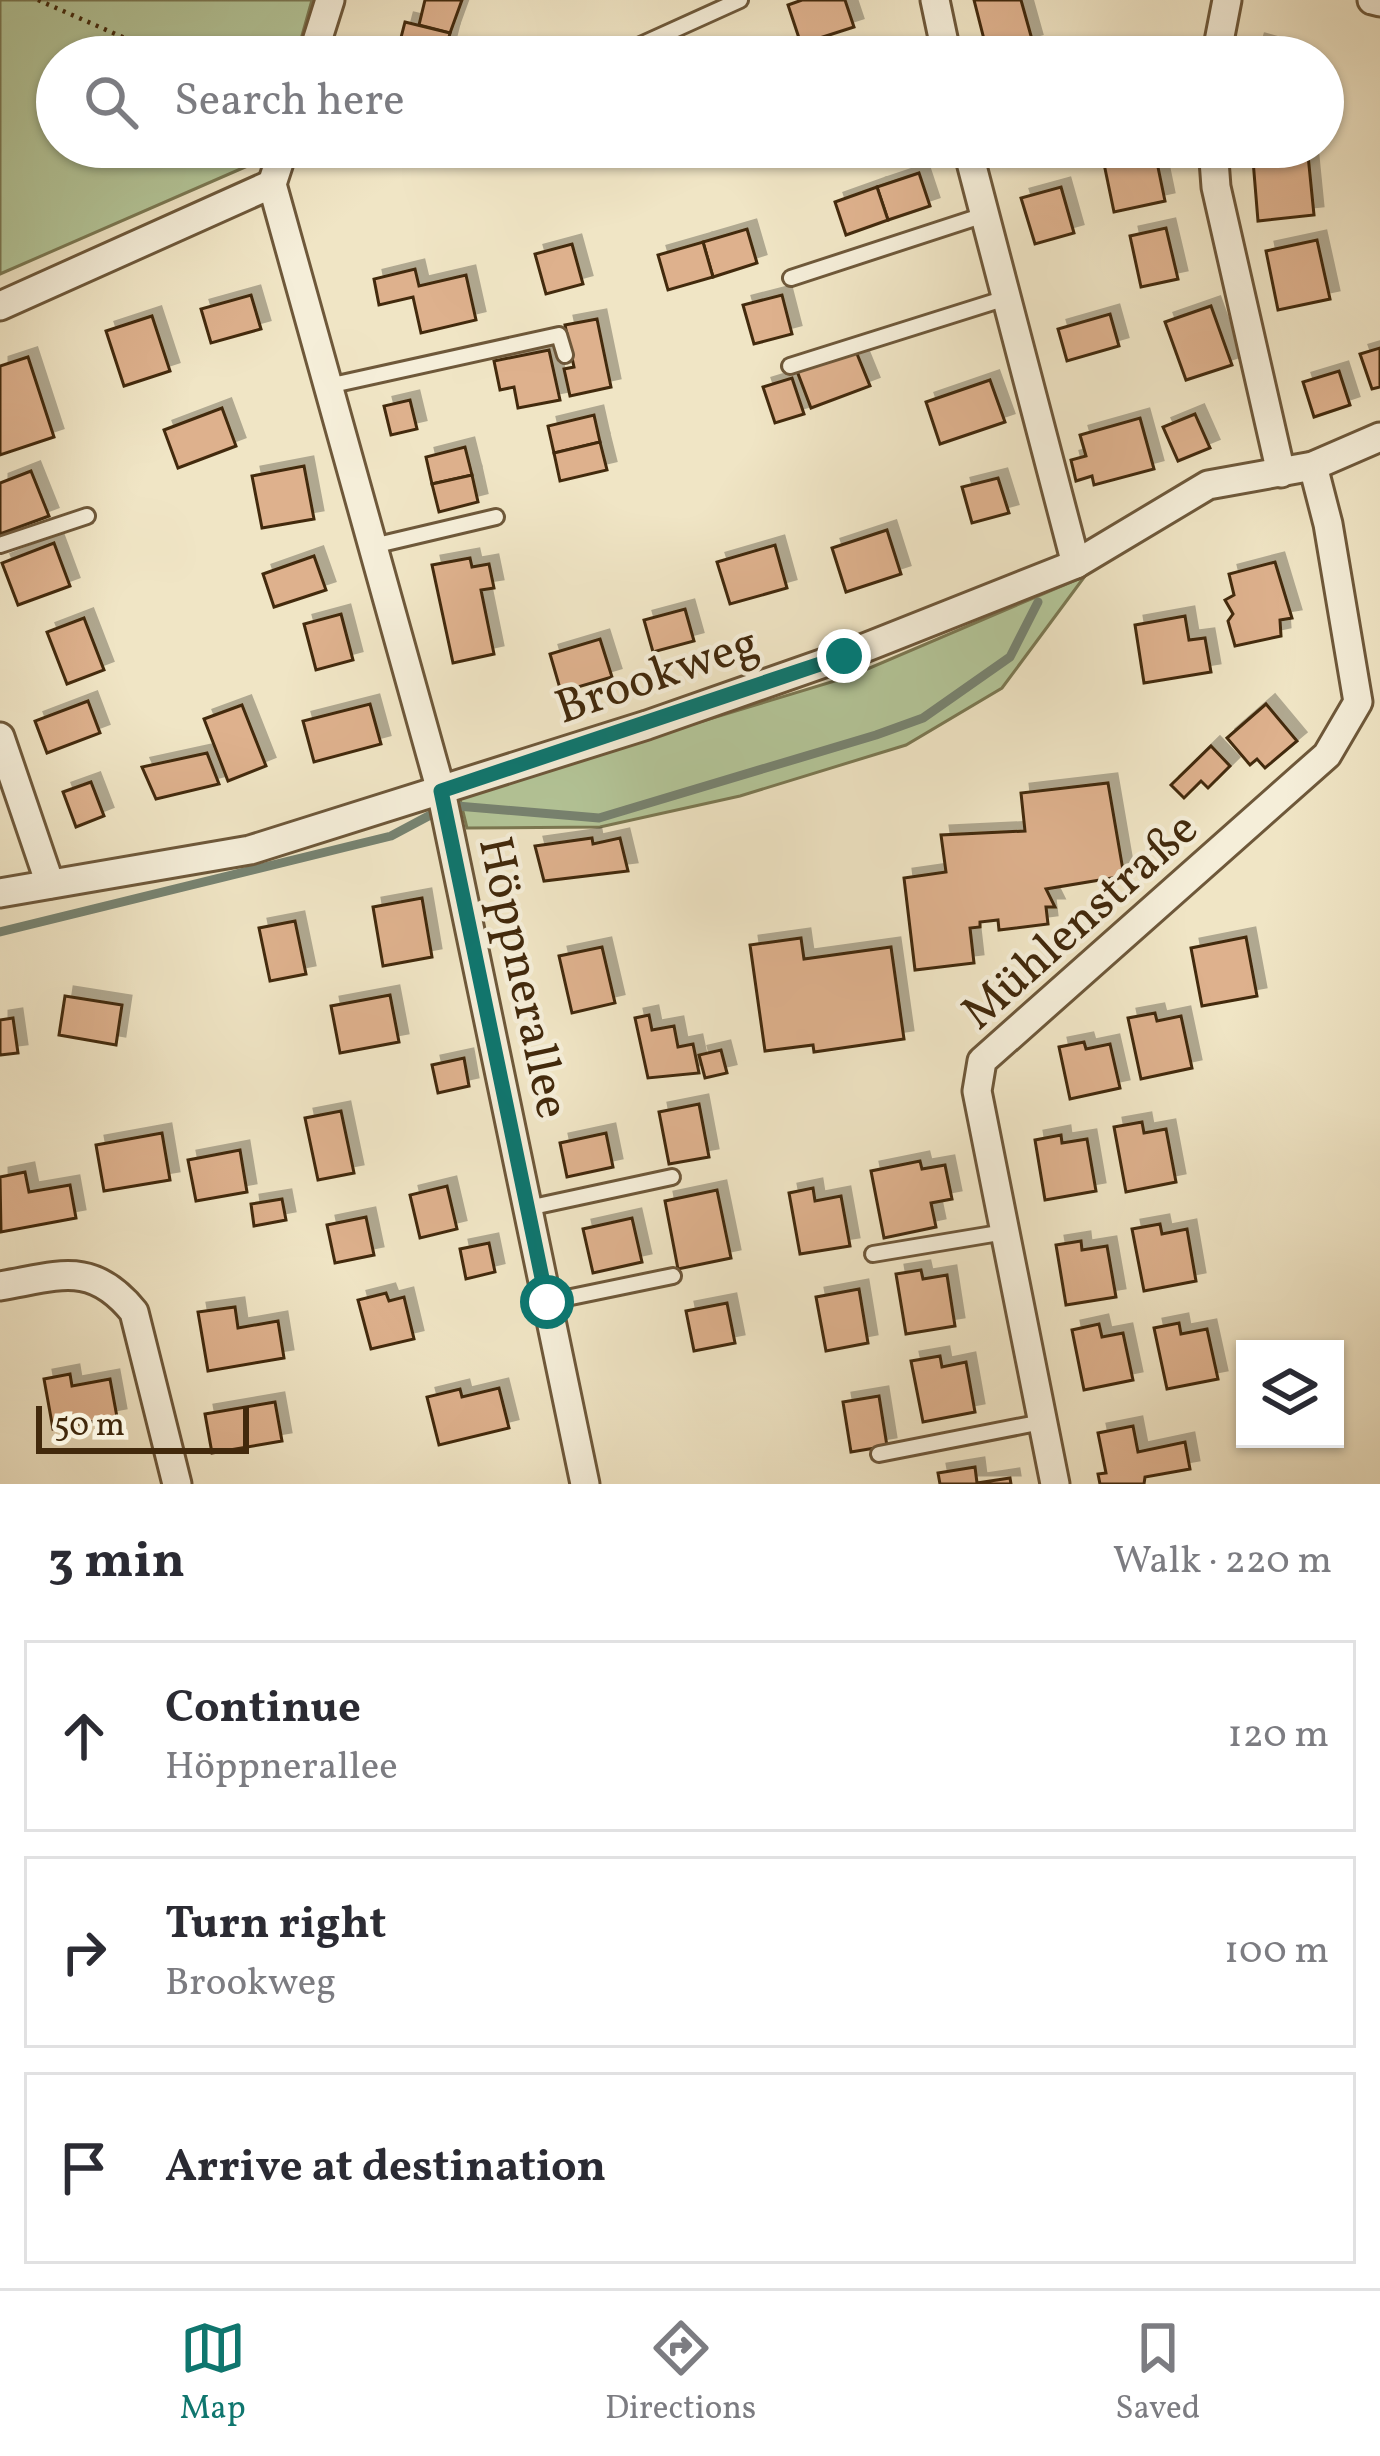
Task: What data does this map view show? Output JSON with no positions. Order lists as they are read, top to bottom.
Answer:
{
  "streets": {
    "street": ["Brookweg", "Mühlenstraße", "Höppnerallee"]
  },
  "crossings": [
    ["Brookweg", "Mühlenstraße"],
    ["Brookweg", "Höppnerallee"]
  ],
  "scale_bar": "50 m",
  "page": {
    "search": "Search here",
    "scale": "50 m",
    "heading": ["3 min", "Walk · 220 m"],
    "list": [
      ["Continue", "Höppnerallee", "120 m"],
      ["Turn right", "Brookweg", "100 m"],
      "Arrive at destination"
    ],
    "nav": ["Map", "Directions", "Saved"]
  }
}
